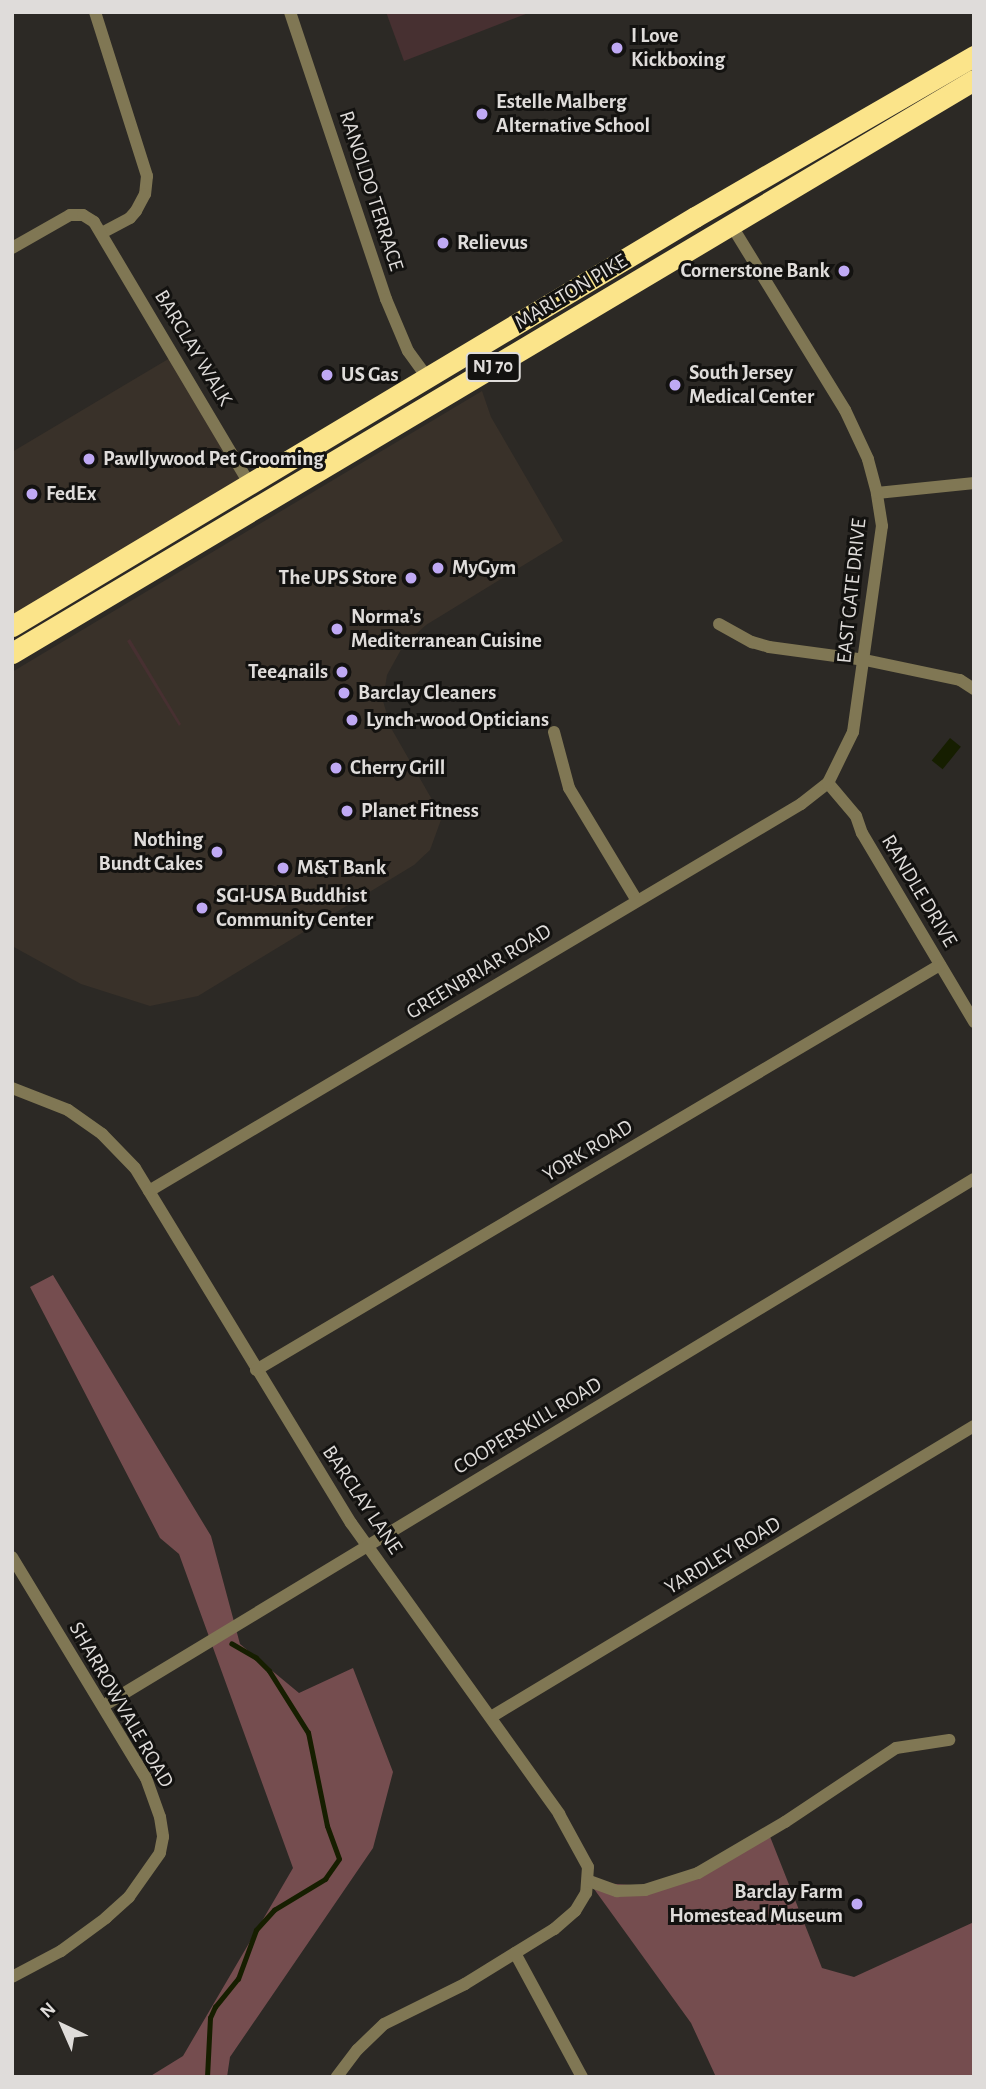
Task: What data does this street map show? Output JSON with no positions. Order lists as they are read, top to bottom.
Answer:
{
  "streets": {
    "highway": ["MARLTON PIKE", "NJ 70"],
    "street": [
      "RANOLDO TERRACE",
      "BARCLAY WALK",
      "EAST GATE DRIVE",
      "RANDLE DRIVE",
      "GREENBRIAR ROAD",
      "YORK ROAD",
      "COOPERSKILL ROAD",
      "BARCLAY LANE",
      "YARDLEY ROAD",
      "SHARROWVALE ROAD"
    ]
  },
  "crossings": [
    ["RANOLDO TERRACE", "MARLTON PIKE"],
    ["MARLTON PIKE", "BARCLAY WALK"],
    ["MARLTON PIKE", "EAST GATE DRIVE"],
    ["EAST GATE DRIVE", "RANDLE DRIVE"],
    ["EAST GATE DRIVE", "GREENBRIAR ROAD"],
    ["RANDLE DRIVE", "GREENBRIAR ROAD"],
    ["RANDLE DRIVE", "YORK ROAD"],
    ["GREENBRIAR ROAD", "BARCLAY LANE"],
    ["YORK ROAD", "BARCLAY LANE"],
    ["COOPERSKILL ROAD", "BARCLAY LANE"],
    ["COOPERSKILL ROAD", "SHARROWVALE ROAD"],
    ["BARCLAY LANE", "YARDLEY ROAD"]
  ],
  "places": [
    "I Love Kickboxing",
    "Estelle Malberg Alternative School",
    "Relievus",
    "Cornerstone Bank",
    "US Gas",
    "South Jersey Medical Center",
    "Pawllywood Pet Grooming",
    "FedEx",
    "MyGym",
    "The UPS Store",
    "Norma's Mediterranean Cuisine",
    "Tee4nails",
    "Barclay Cleaners",
    "Lynch-wood Opticians",
    "Cherry Grill",
    "Planet Fitness",
    "Nothing Bundt Cakes",
    "M&T Bank",
    "SGI-USA Buddhist Community Center",
    "Barclay Farm Homestead Museum"
  ],
  "north": "top left"
}
